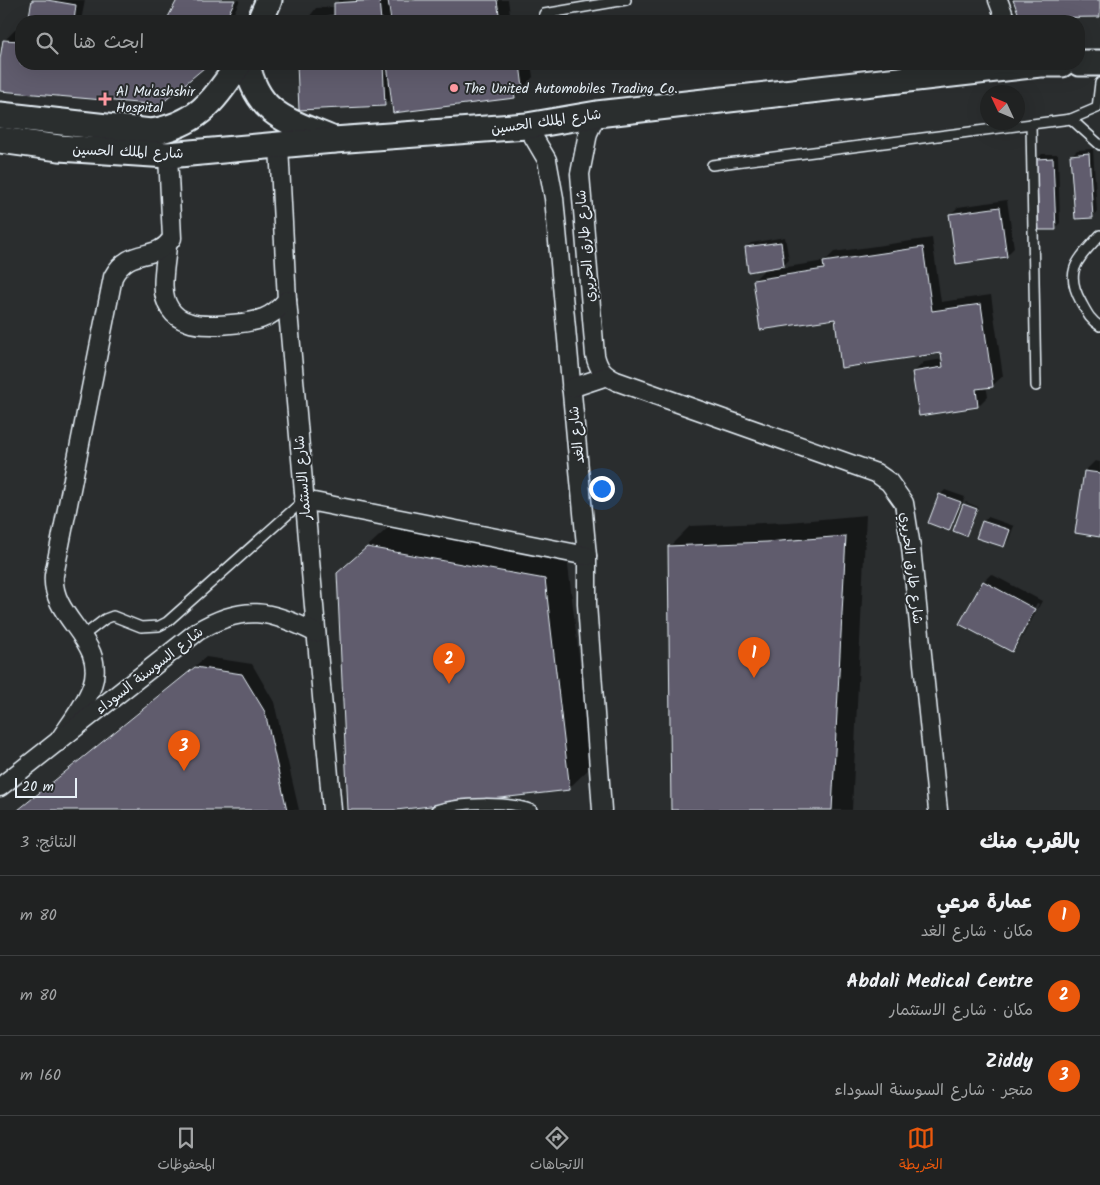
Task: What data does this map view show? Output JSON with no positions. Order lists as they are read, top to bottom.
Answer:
{
  "streets": {
    "main road": ["شارع الملك الحسين"],
    "street": [
      "شارع طارق الحريري",
      "شارع الغد",
      "شارع الاستثمار",
      "شارع السوسنة السوداء"
    ]
  },
  "crossings": [
    ["شارع الملك الحسين", "شارع طارق الحريري"],
    ["شارع الملك الحسين", "شارع الغد"],
    ["شارع الملك الحسين", "شارع الاستثمار"],
    ["شارع الاستثمار", "شارع السوسنة السوداء"]
  ],
  "places": {
    "other": ["The United Automobiles Trading Co."],
    "health": ["Al Mu'ashshir Hospital"]
  },
  "scale_bar": "20 m",
  "north": "top left",
  "page": {
    "search": "ابحث هنا",
    "pins": ["1", "2", "3"],
    "scale": "20 m",
    "heading": ["بالقرب منك", "النتائج: 3"],
    "list": [
      {
        "mark": "1",
        "name": "عمارة مرعي",
        "note": "مكان · شارع الغد",
        "value": "80 m"
      },
      {
        "mark": "2",
        "name": "Abdali Medical Centre",
        "note": "مكان · شارع الاستثمار",
        "value": "80 m"
      },
      {
        "mark": "3",
        "name": "Ziddy",
        "note": "متجر · شارع السوسنة السوداء",
        "value": "160 m"
      }
    ],
    "nav": ["الخريطة", "الاتجاهات", "المحفوظات"]
  }
}
